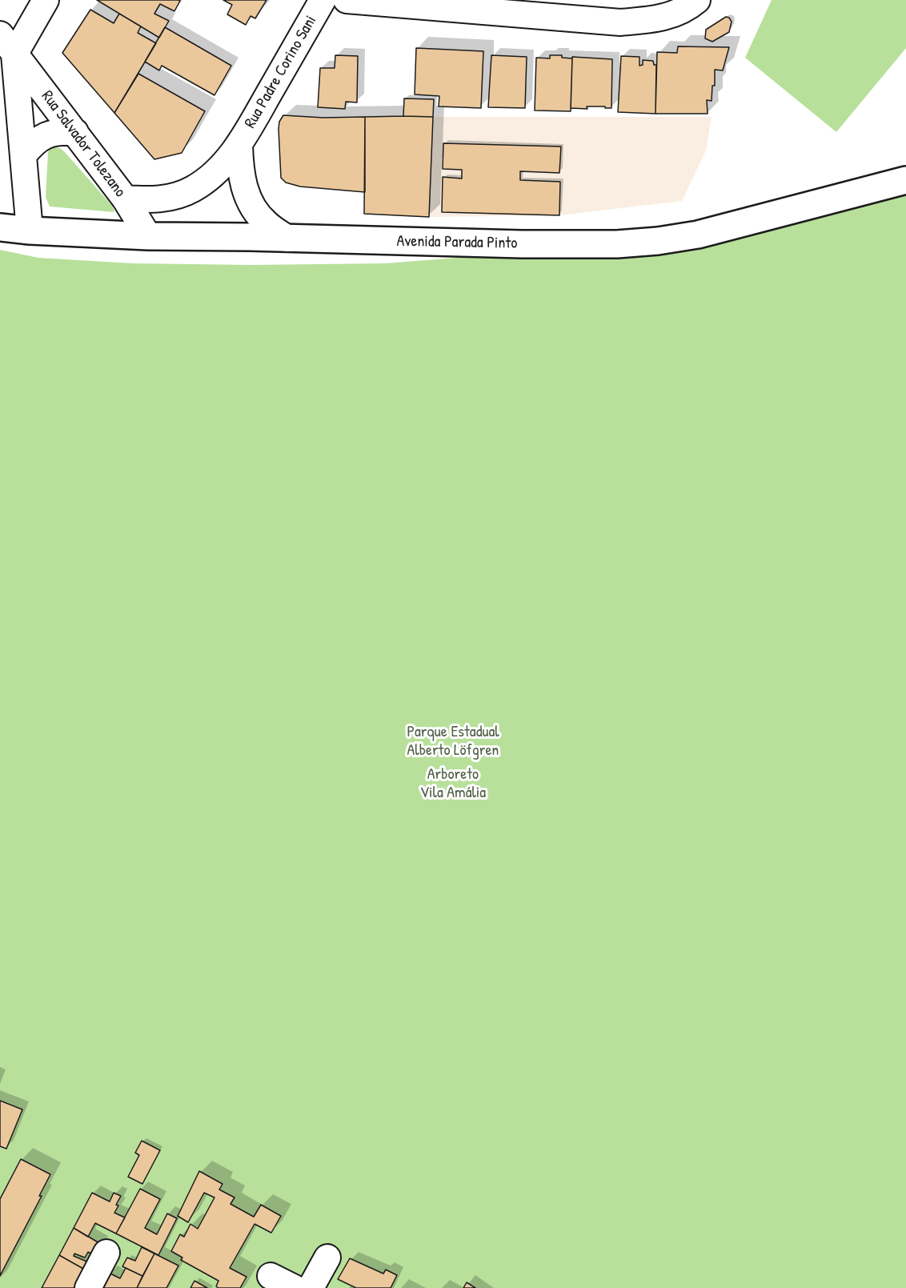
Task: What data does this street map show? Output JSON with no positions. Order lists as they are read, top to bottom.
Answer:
{
  "streets": {
    "main road": ["Avenida Parada Pinto"],
    "street": ["Rua Padre Corino Sani", "Rua Salvador Tolezano"]
  },
  "crossings": [
    ["Rua Padre Corino Sani", "Rua Salvador Tolezano"],
    ["Rua Padre Corino Sani", "Avenida Parada Pinto"],
    ["Rua Salvador Tolezano", "Avenida Parada Pinto"]
  ],
  "parks": ["Parque Estadual Alberto Löfgren", "Arboreto Vila Amália"]
}
